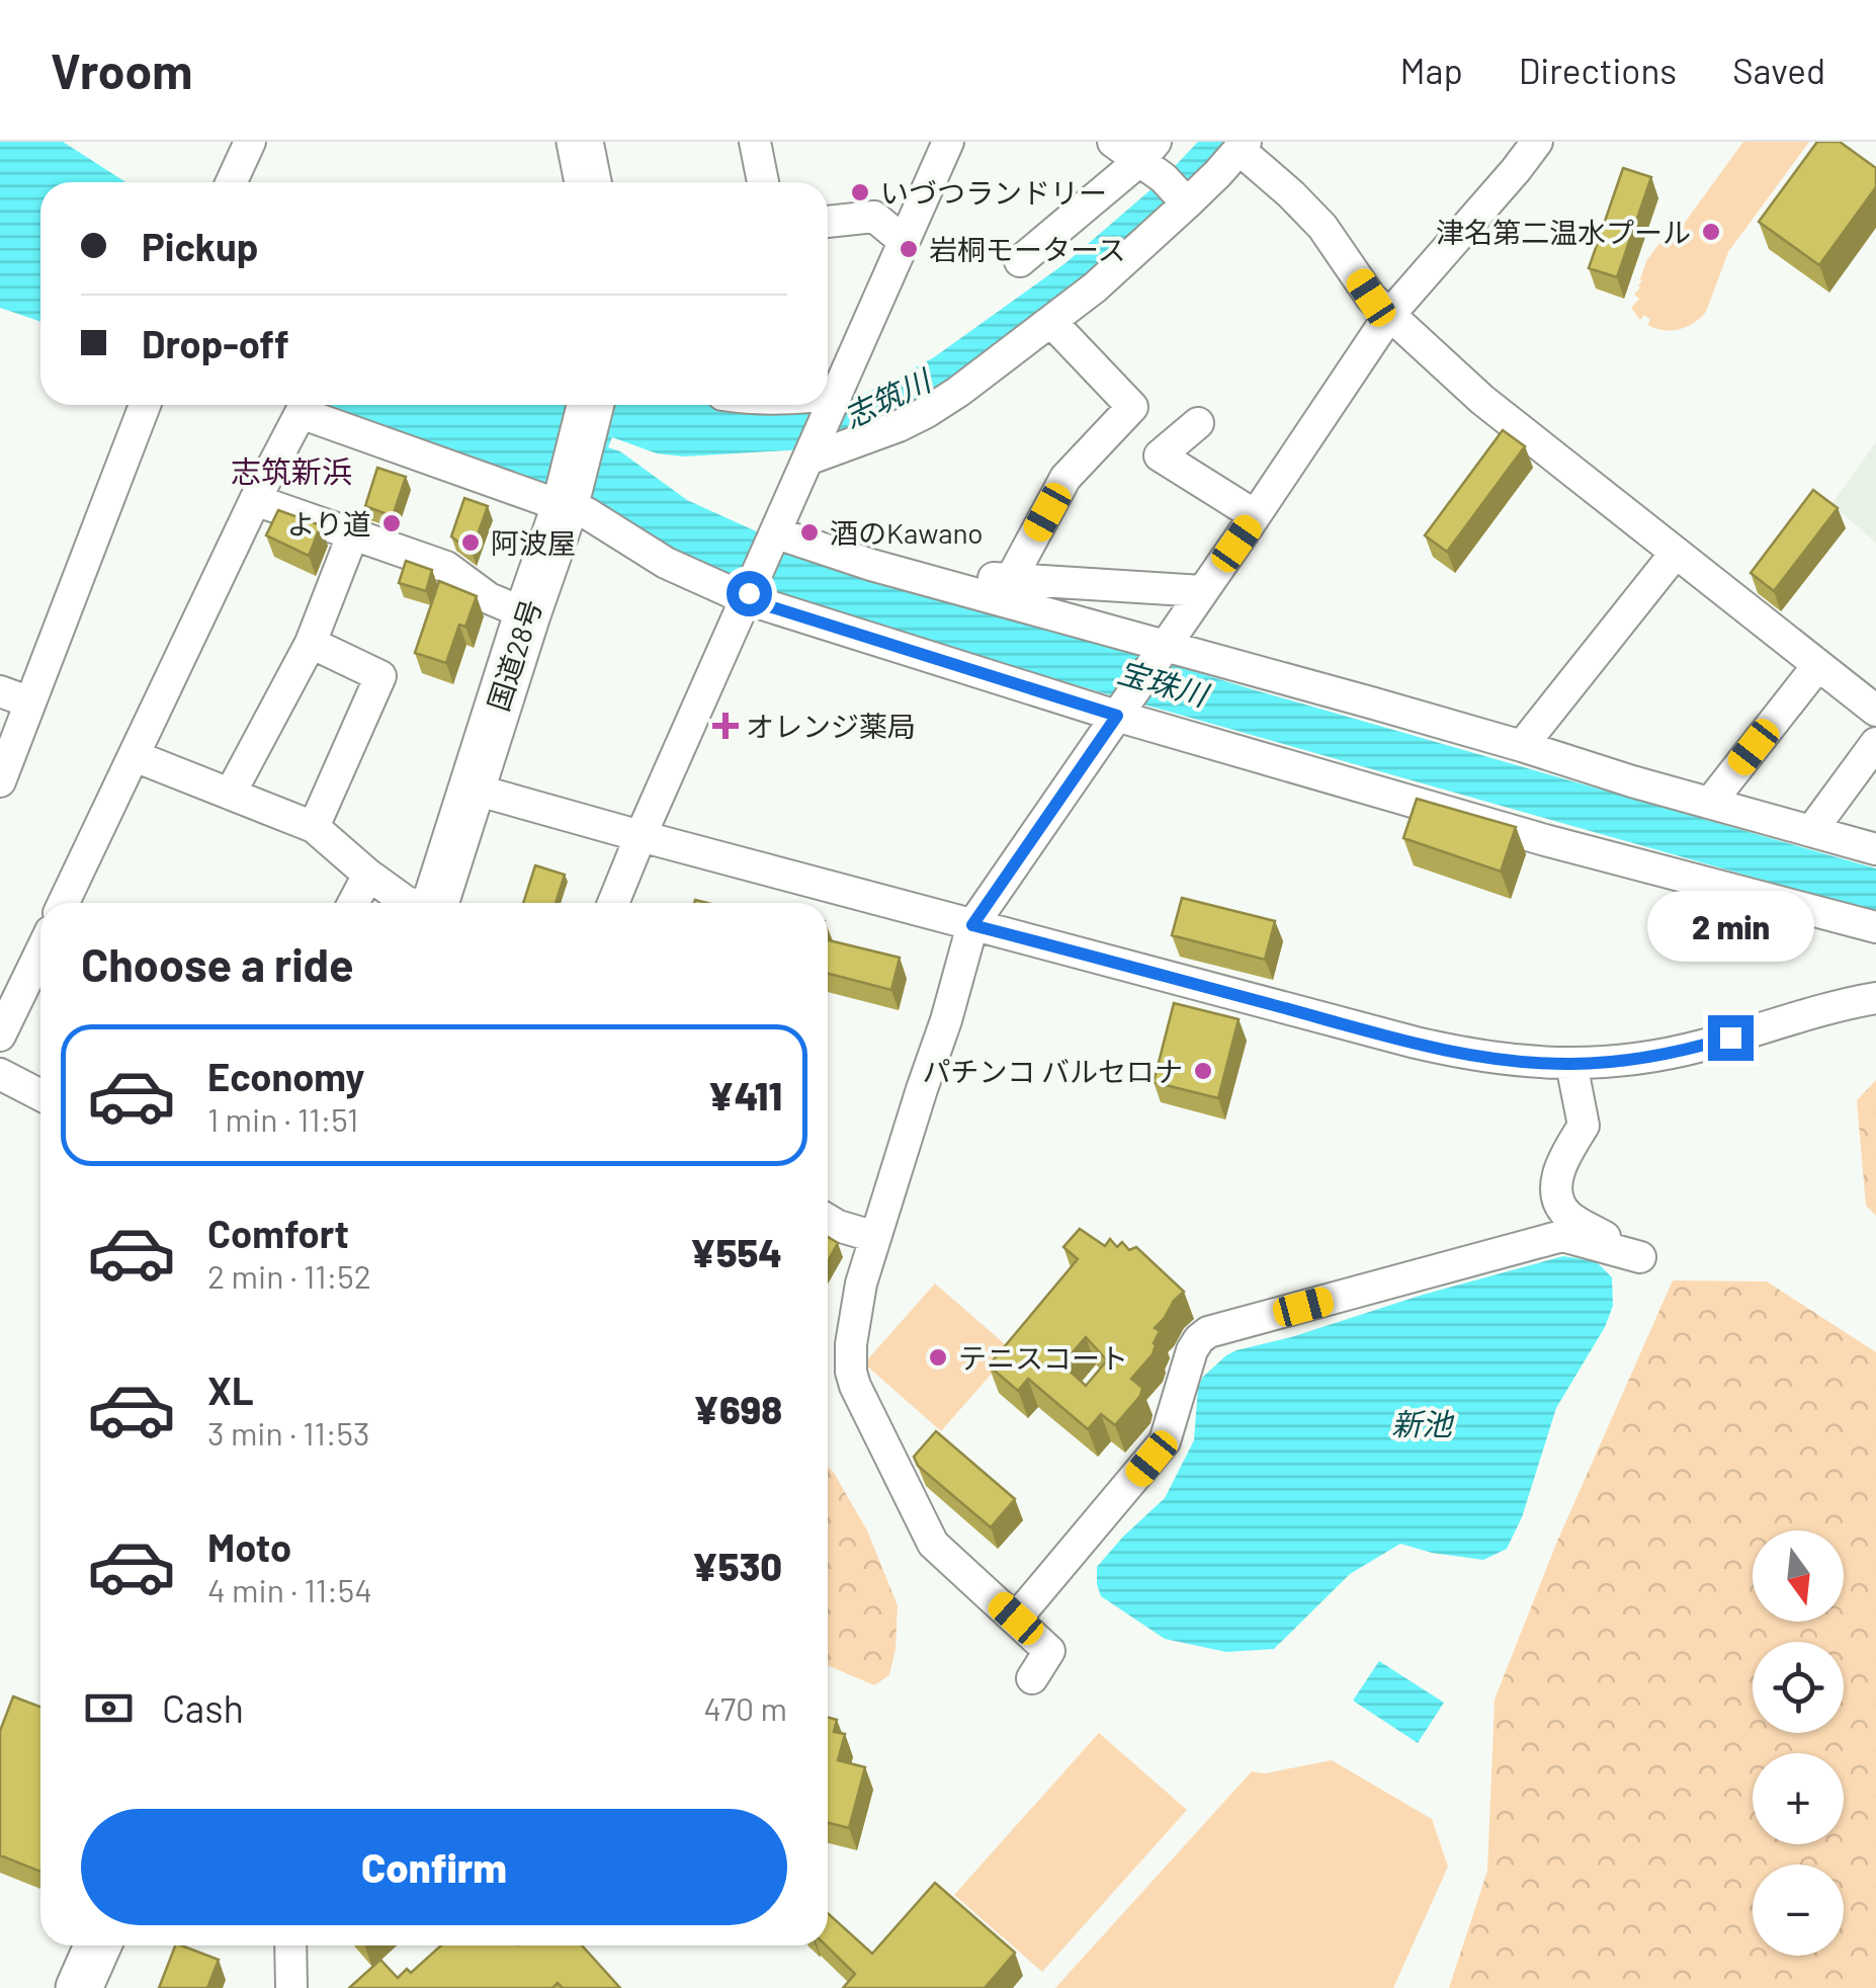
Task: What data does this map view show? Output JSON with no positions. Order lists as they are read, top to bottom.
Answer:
{
  "streets": {
    "highway": ["国道28号"]
  },
  "districts": ["志筑新浜"],
  "water": ["志筑川", "宝珠川", "新池"],
  "places": {
    "other": [
      "いづつランドリー",
      "津名第二温水プール",
      "岩桐モータース",
      "より道",
      "酒のKawano",
      "阿波屋",
      "パチンコ バルセロナ",
      "テニスコート"
    ],
    "health": ["オレンジ薬局"]
  },
  "north": "bottom",
  "page": {
    "header": "Vroom",
    "nav": ["Map", "Directions", "Saved"],
    "banner": ["Pickup", "Drop-off"],
    "bubble": "2 min",
    "heading": "Choose a ride",
    "list": [
      {
        "name": "Economy",
        "note": "1 min · 11:51",
        "value": "¥411"
      },
      {
        "name": "Comfort",
        "note": "2 min · 11:52",
        "value": "¥554"
      },
      {
        "name": "XL",
        "note": "3 min · 11:53",
        "value": "¥698"
      },
      {
        "name": "Moto",
        "note": "4 min · 11:54",
        "value": "¥530"
      }
    ],
    "map_buttons": ["+", "−"],
    "pay": ["Cash", "470 m"],
    "buttons": "Confirm"
  }
}
